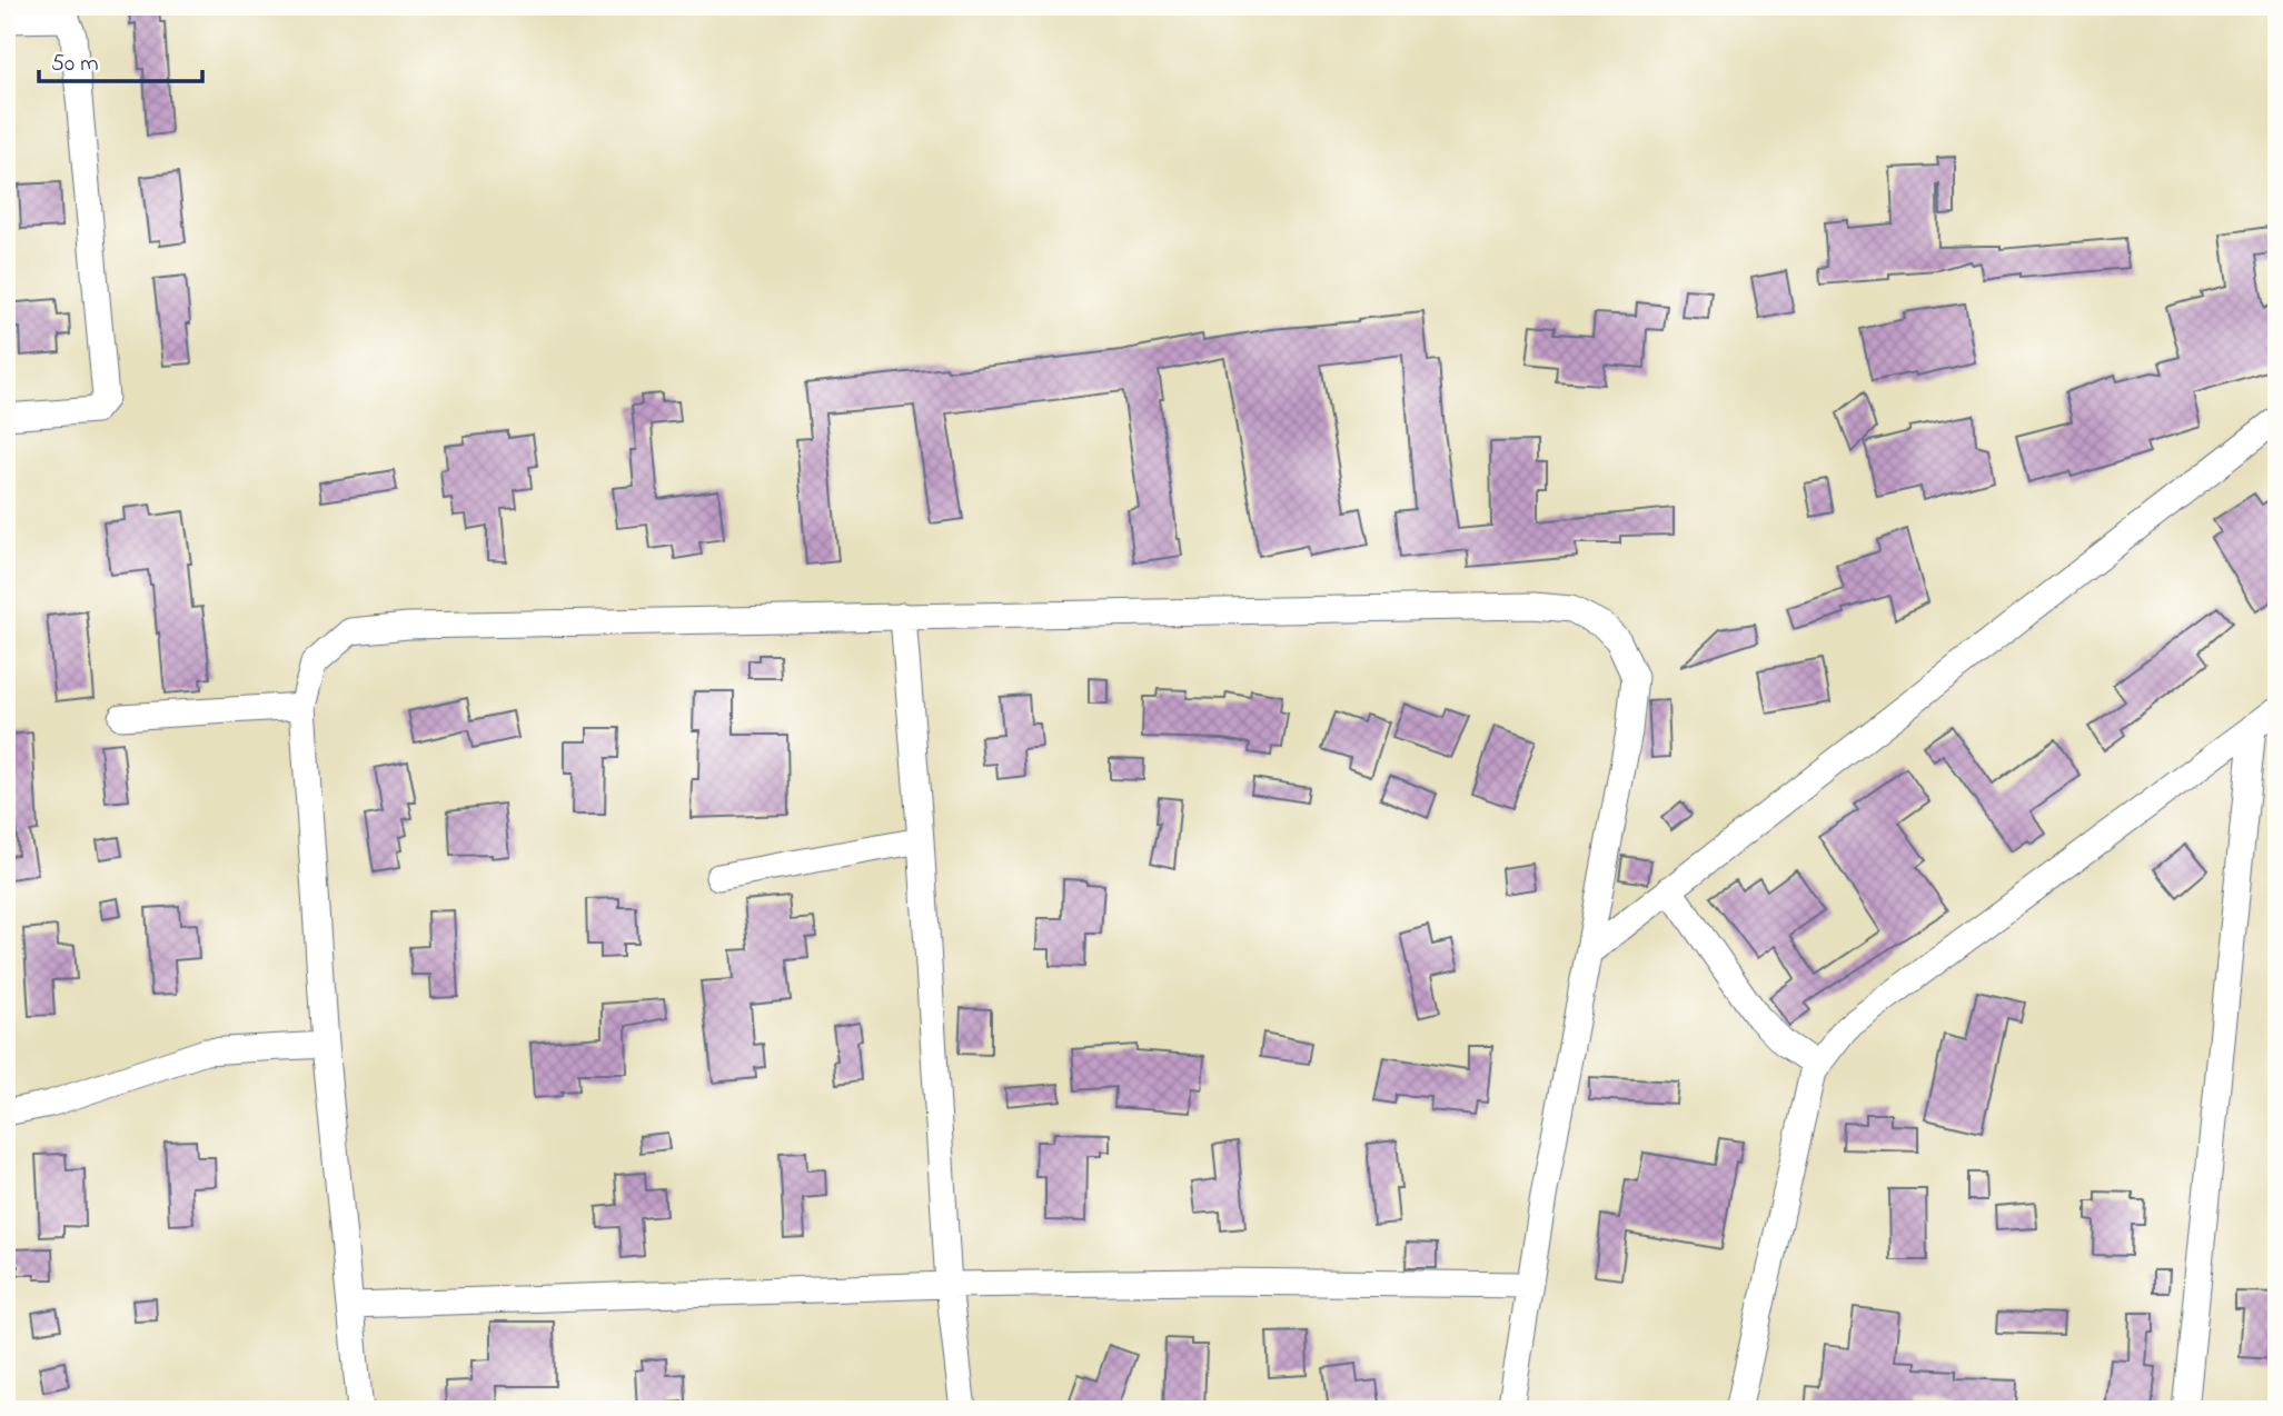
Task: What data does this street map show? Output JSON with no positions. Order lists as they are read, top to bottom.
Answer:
{
  "scale_bar": "50 m"
}
